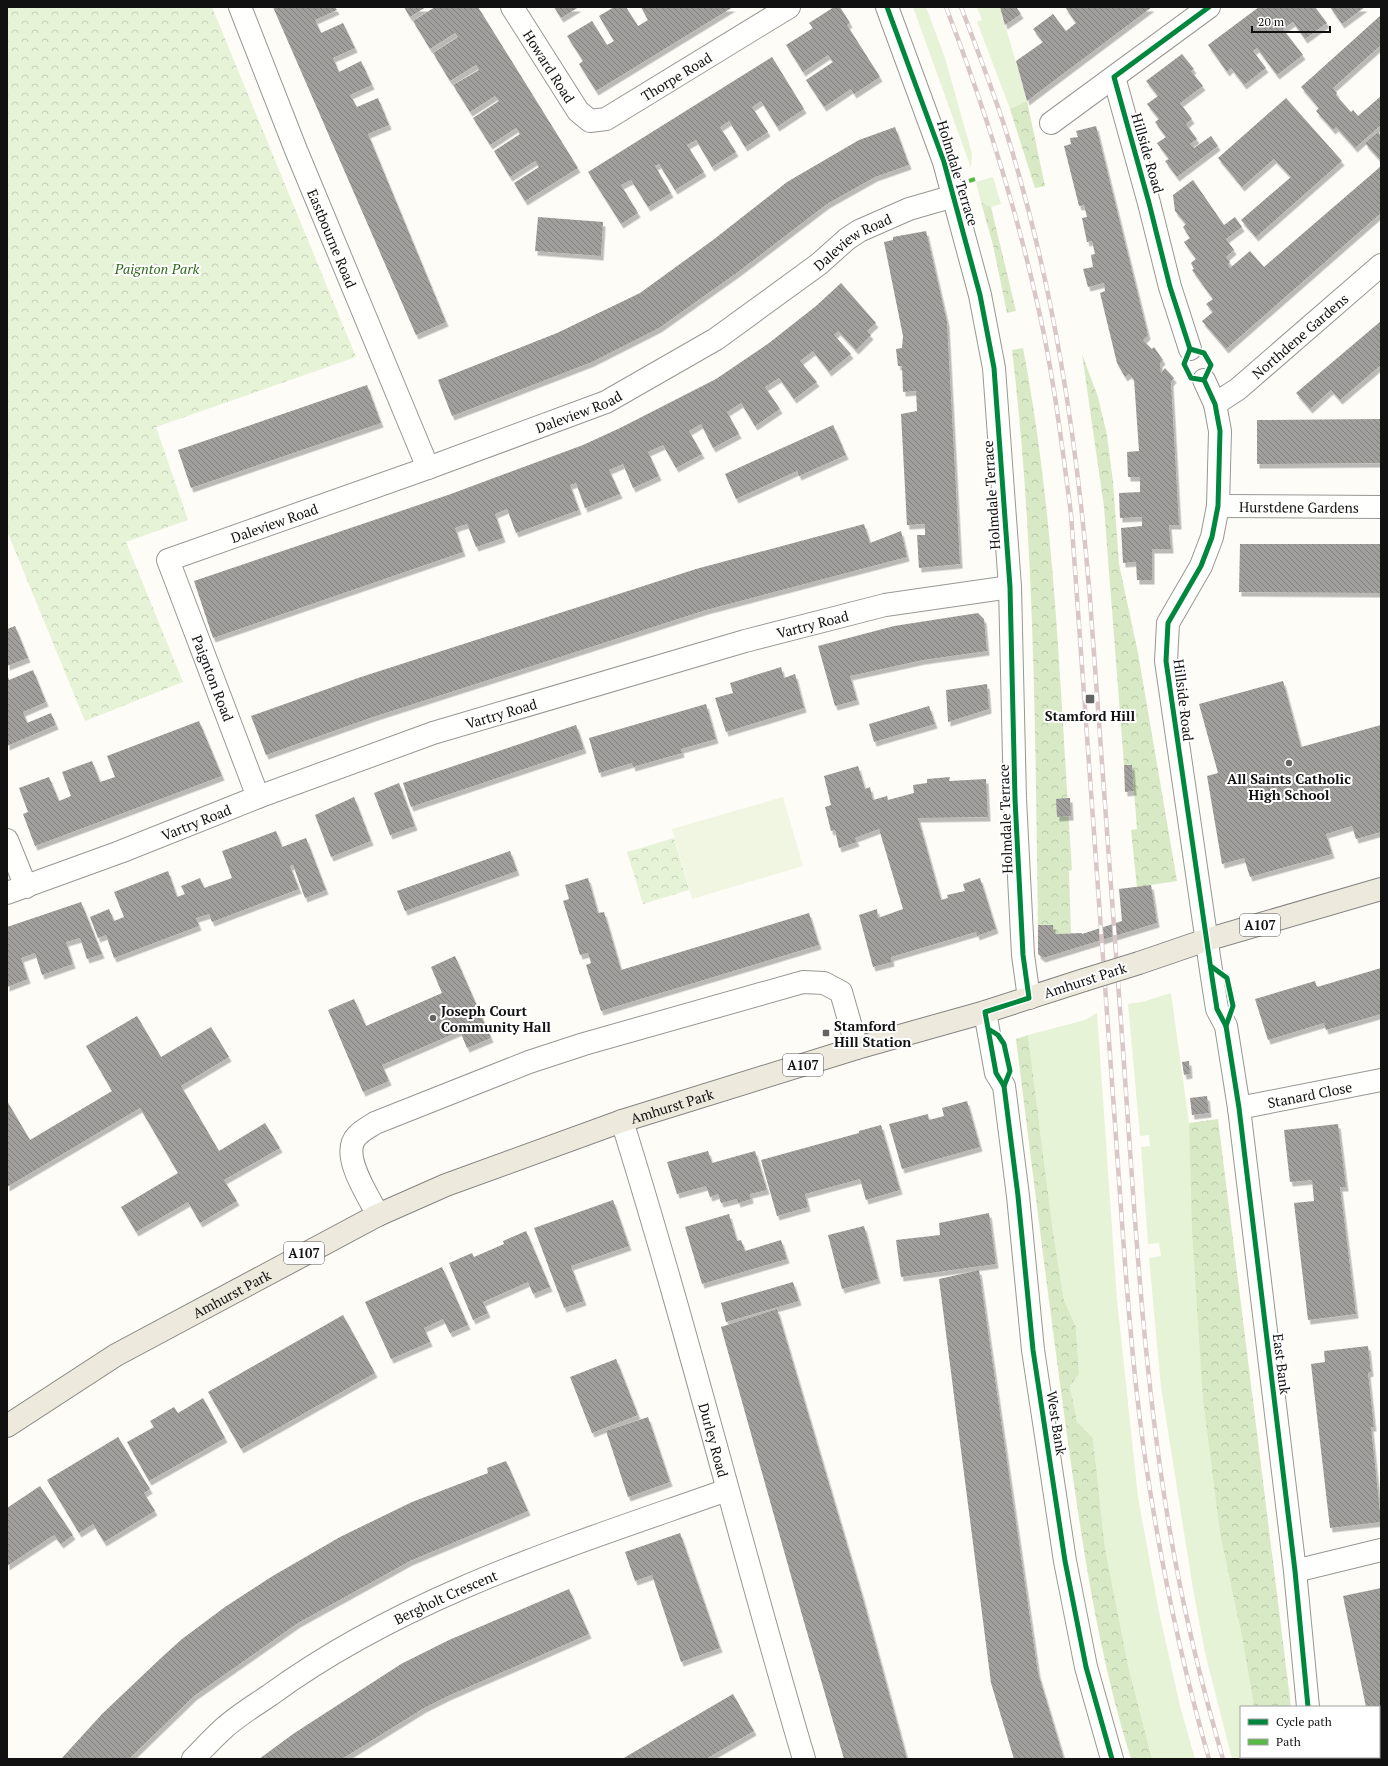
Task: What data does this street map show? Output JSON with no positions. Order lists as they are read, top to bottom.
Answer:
{
  "streets": {
    "main road": ["A107", "Amhurst Park"],
    "street": [
      "Howard Road",
      "Thorpe Road",
      "Hillside Road",
      "Holmdale Terrace",
      "Eastbourne Road",
      "Daleview Road",
      "Northdene Gardens",
      "Hurstdene Gardens",
      "Vartry Road",
      "Paignton Road",
      "Stanard Close",
      "East Bank",
      "West Bank",
      "Durley Road",
      "Bergholt Crescent"
    ]
  },
  "crossings": [
    ["Howard Road", "Thorpe Road"],
    ["Hillside Road", "Northdene Gardens"],
    ["Hillside Road", "Hurstdene Gardens"],
    ["Hillside Road", "Amhurst Park"],
    ["Hillside Road", "East Bank"],
    ["Holmdale Terrace", "Daleview Road"],
    ["Holmdale Terrace", "Vartry Road"],
    ["Holmdale Terrace", "Amhurst Park"],
    ["Eastbourne Road", "Daleview Road"],
    ["Daleview Road", "Paignton Road"],
    ["Vartry Road", "Paignton Road"],
    ["Amhurst Park", "East Bank"],
    ["Amhurst Park", "West Bank"],
    ["Amhurst Park", "Durley Road"],
    ["Stanard Close", "East Bank"],
    ["Durley Road", "Bergholt Crescent"]
  ],
  "parks": ["Paignton Park"],
  "places": {
    "transit": ["Stamford Hill", "Stamford Hill Station"],
    "other": ["All Saints Catholic High School", "Joseph Court Community Hall"]
  },
  "legend": ["Cycle path", "Path"],
  "scale_bar": "20 m"
}
